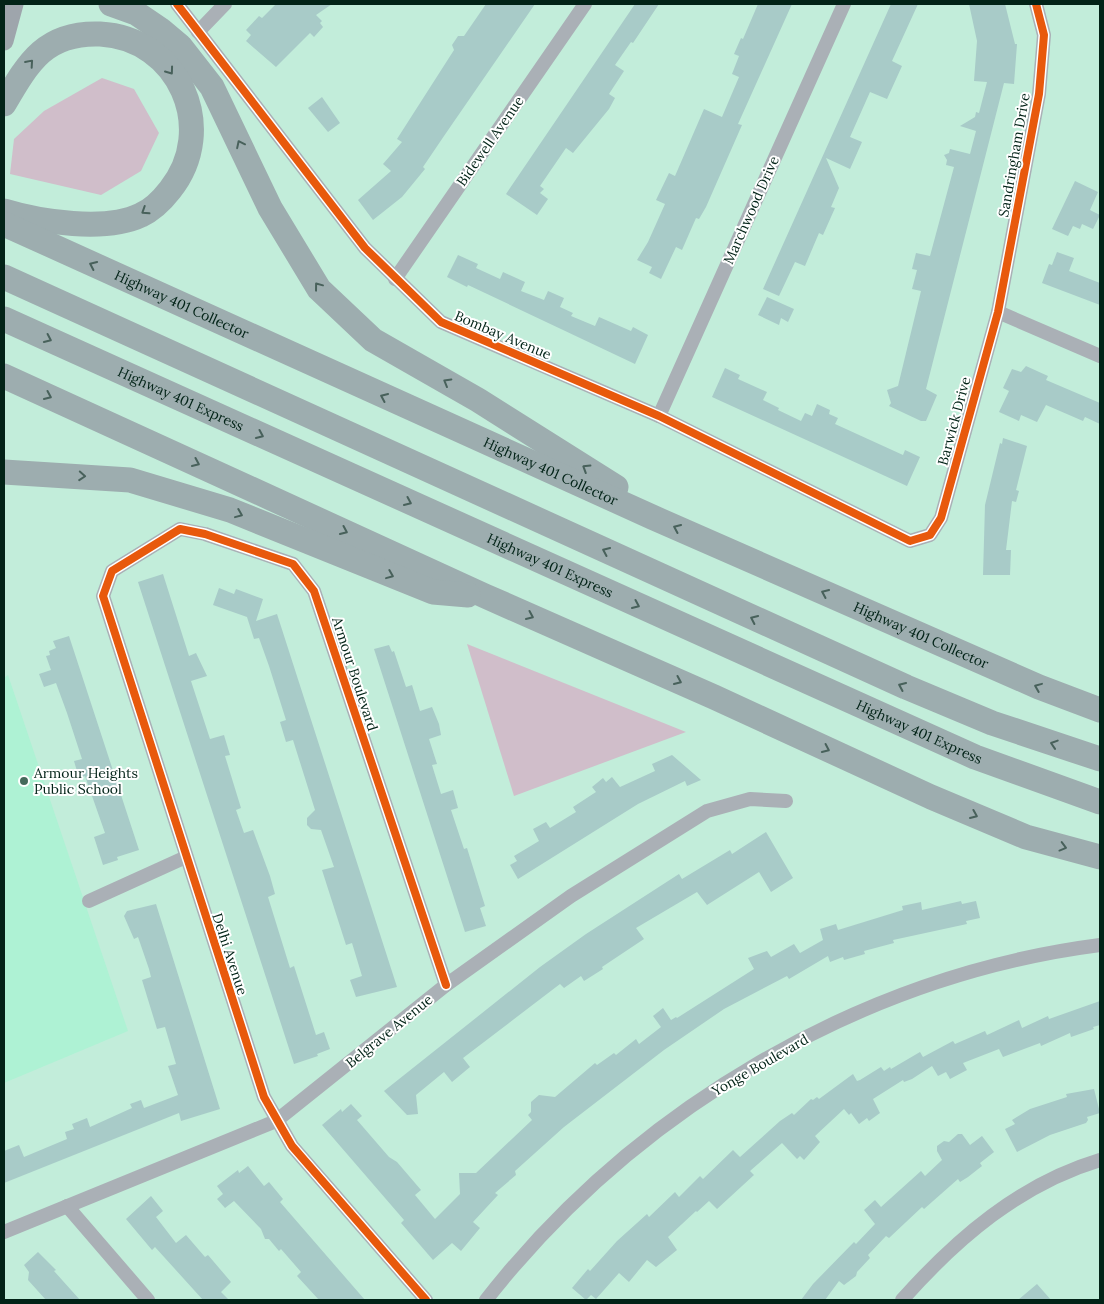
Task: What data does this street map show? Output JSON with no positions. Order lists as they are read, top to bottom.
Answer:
{
  "streets": {
    "highway": ["Highway 401 Collector", "Highway 401 Express"],
    "street": [
      "Bidewell Avenue",
      "Sandringham Drive",
      "Marchwood Drive",
      "Bombay Avenue",
      "Barwick Drive",
      "Armour Boulevard",
      "Delhi Avenue",
      "Belgrave Avenue",
      "Yonge Boulevard"
    ]
  },
  "crossings": [
    ["Bidewell Avenue", "Bombay Avenue"],
    ["Sandringham Drive", "Barwick Drive"],
    ["Marchwood Drive", "Bombay Avenue"],
    ["Bombay Avenue", "Barwick Drive"],
    ["Armour Boulevard", "Delhi Avenue"],
    ["Armour Boulevard", "Belgrave Avenue"],
    ["Delhi Avenue", "Belgrave Avenue"]
  ],
  "places": ["Armour Heights Public School"]
}
